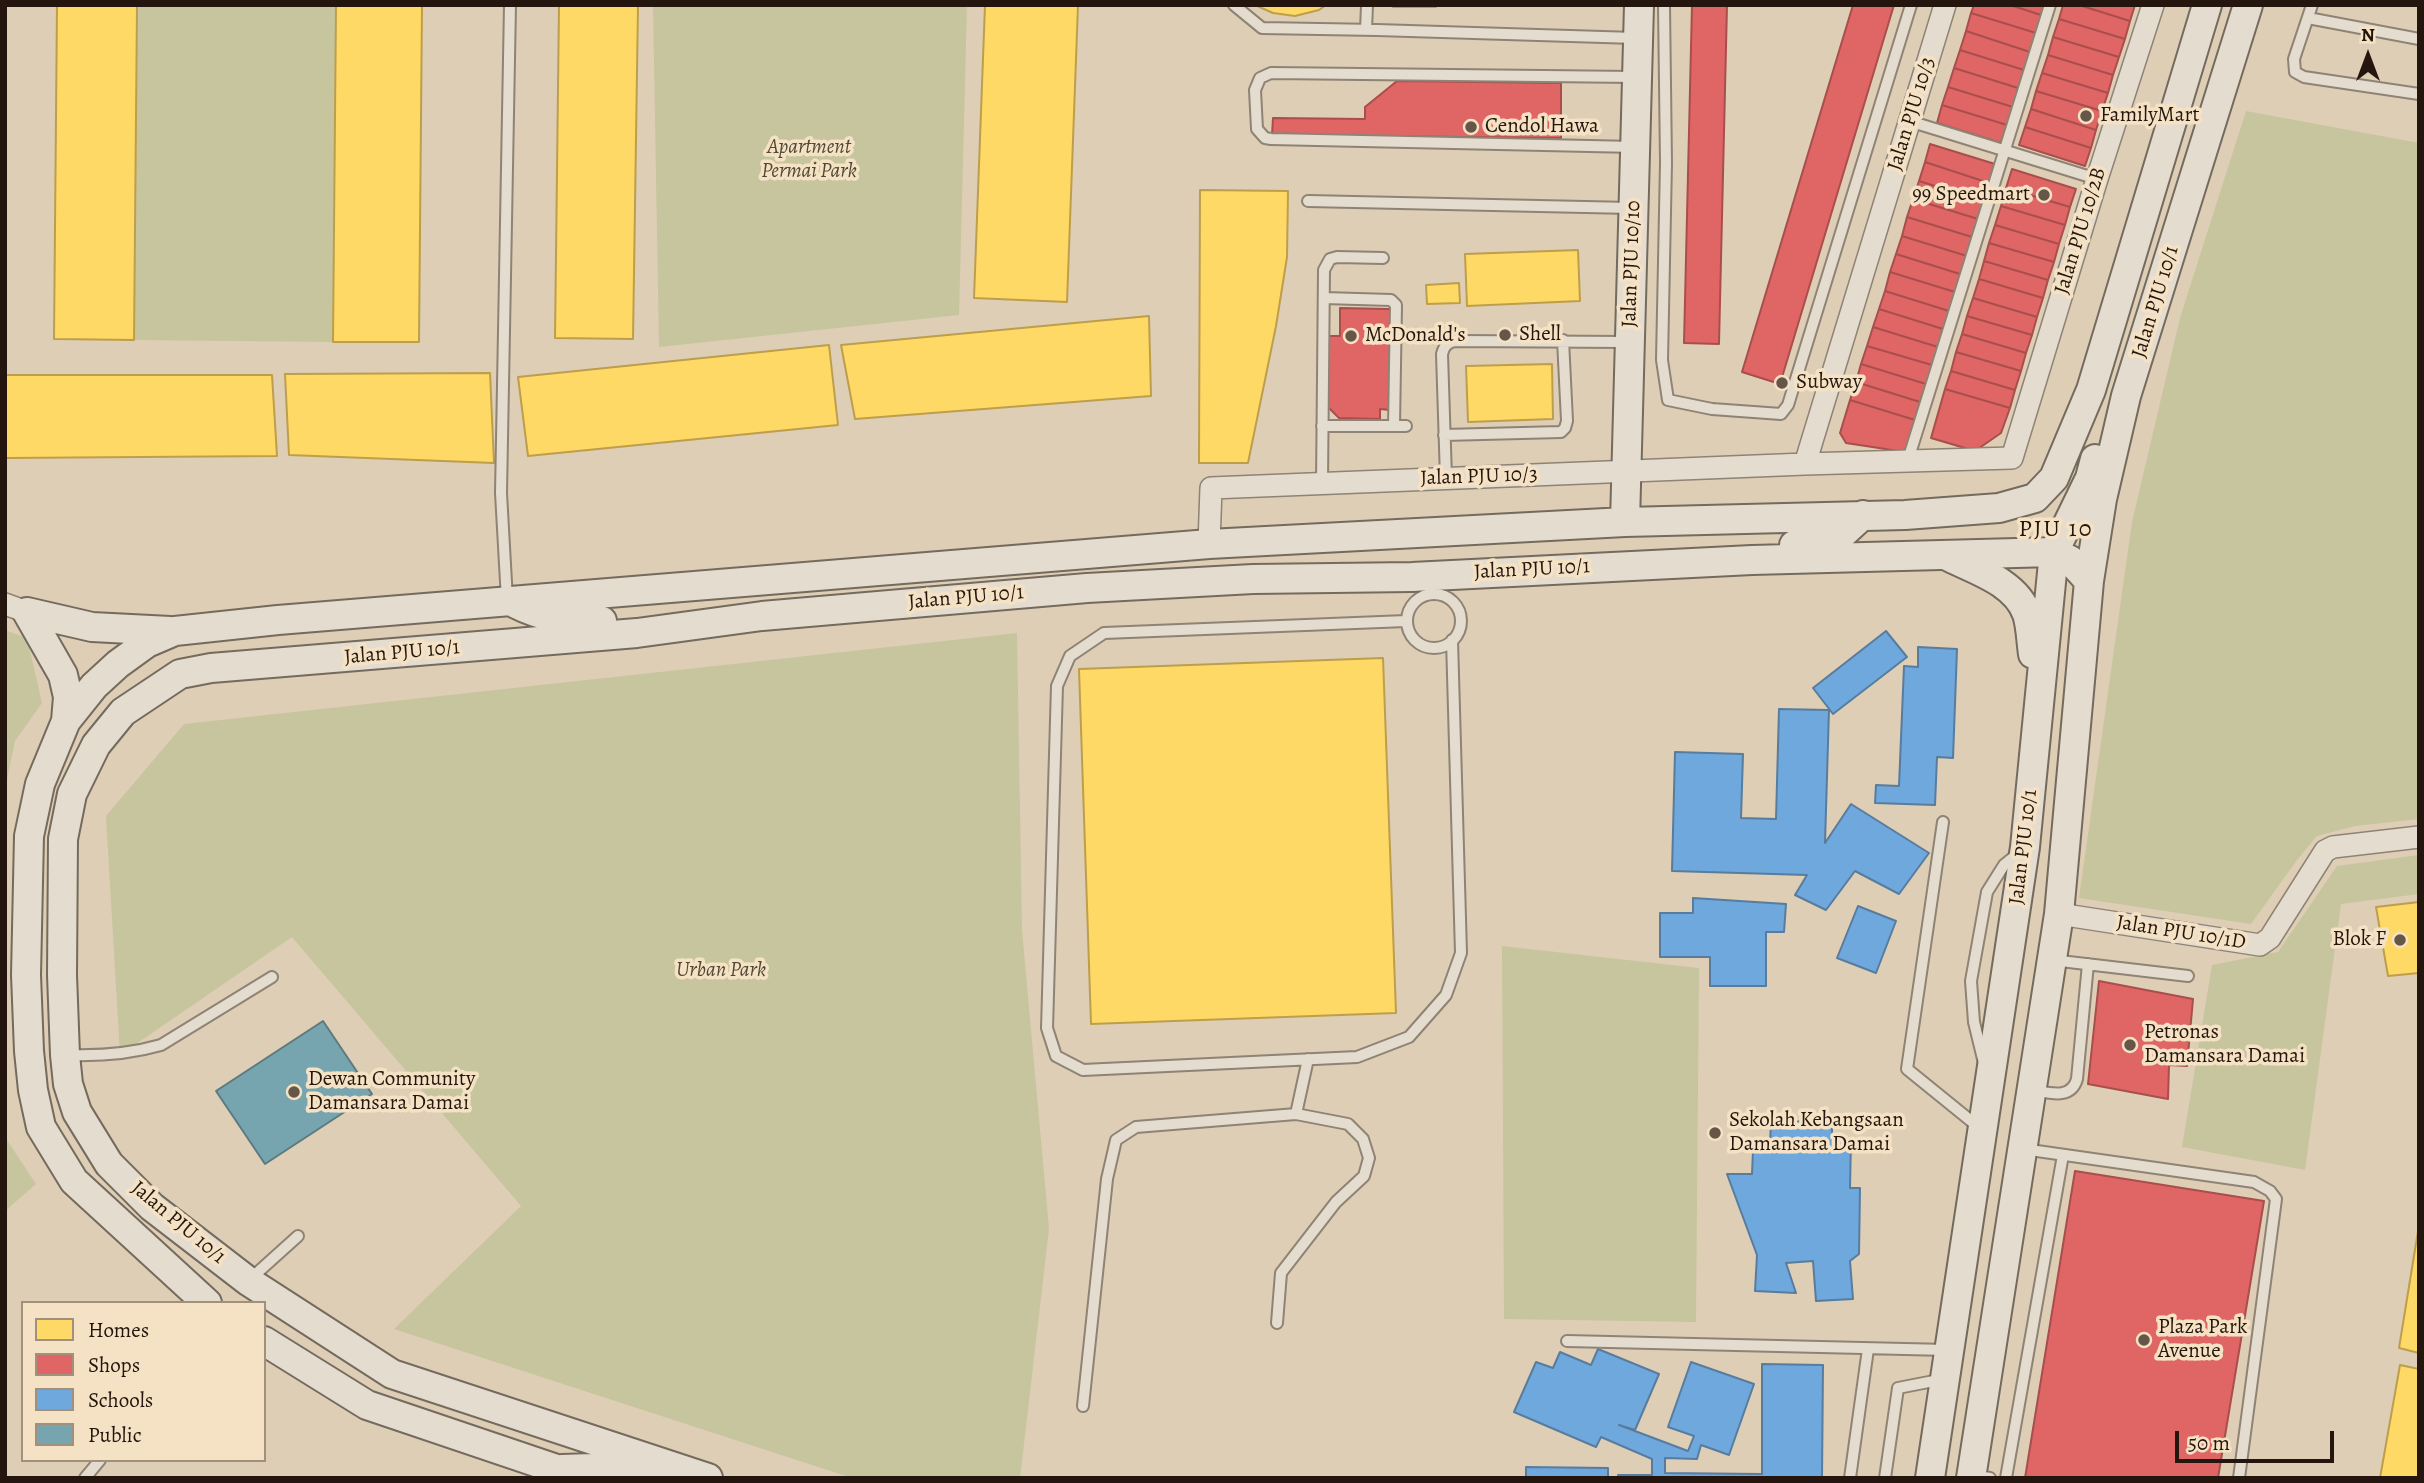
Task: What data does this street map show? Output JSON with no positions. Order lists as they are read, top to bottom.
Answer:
{
  "streets": {
    "street": [
      "Jalan PJU 10/3",
      "Jalan PJU 10/2B",
      "Jalan PJU 10/10",
      "Jalan PJU 10/1",
      "Jalan PJU 10/1D"
    ]
  },
  "crossings": [
    ["Jalan PJU 10/3", "Jalan PJU 10/2B"],
    ["Jalan PJU 10/3", "Jalan PJU 10/10"],
    ["Jalan PJU 10/3", "Jalan PJU 10/1"],
    ["Jalan PJU 10/10", "Jalan PJU 10/1"],
    ["Jalan PJU 10/1", "Jalan PJU 10/1D"]
  ],
  "districts": ["PJU 10"],
  "parks": ["Apartment Permai Park", "Urban Park"],
  "places": [
    "FamilyMart",
    "Cendol Hawa",
    "99 Speedmart",
    "Shell",
    "McDonald's",
    "Subway",
    "Blok F",
    "Petronas Damansara Damai",
    "Dewan Community Damansara Damai",
    "Sekolah Kebangsaan Damansara Damai",
    "Plaza Park Avenue"
  ],
  "legend": [
    "Homes",
    "Shops",
    "Schools",
    "Public"
  ],
  "scale_bar": "50 m",
  "north": "top"
}
